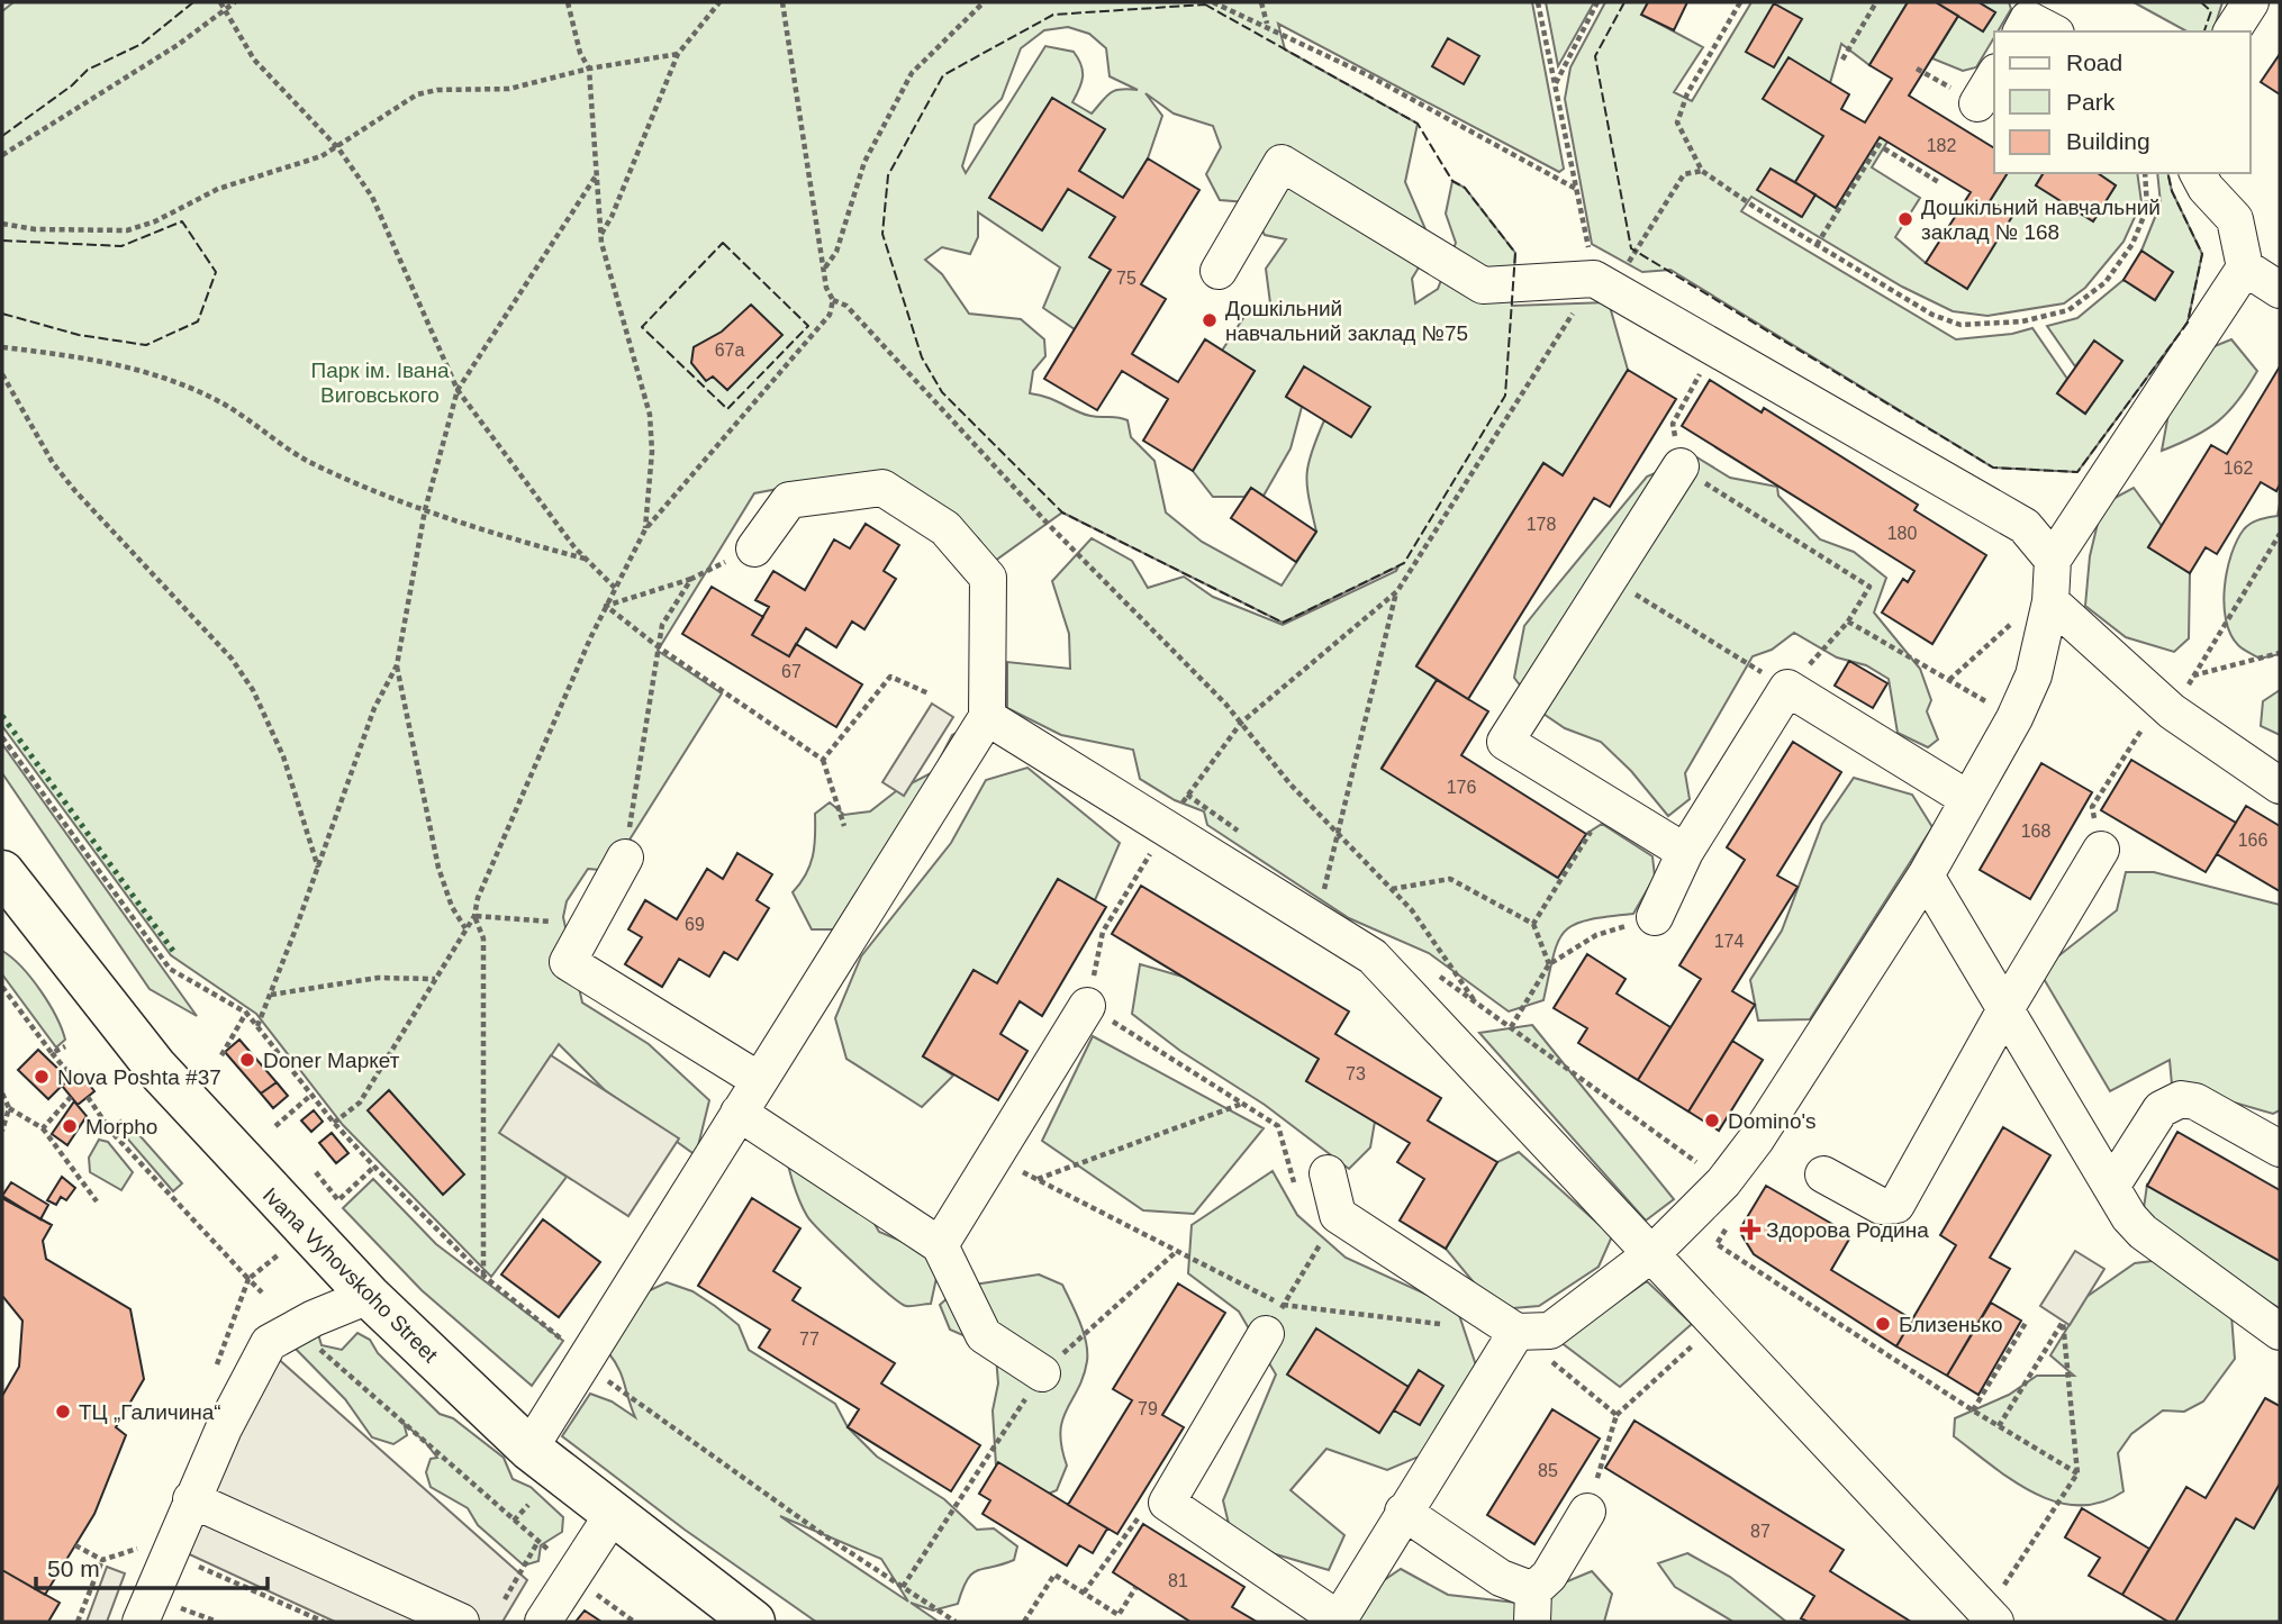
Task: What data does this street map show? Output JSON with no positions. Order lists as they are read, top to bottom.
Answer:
{
  "streets": {
    "main road": ["Ivana Vyhovskoho Street"]
  },
  "parks": ["Парк ім. Івана Виговського"],
  "places": {
    "other": [
      "Дошкільний навчальний заклад № 168",
      "Дошкільний навчальний заклад №75",
      "Doner Маркет",
      "Nova Poshta #37",
      "Domino's",
      "Morpho",
      "Близенько",
      "ТЦ „Галичина“"
    ],
    "health": ["Здорова Родина"]
  },
  "house_numbers": [
    "182",
    "75",
    "67а",
    "162",
    "178",
    "180",
    "67",
    "176",
    "168",
    "166",
    "69",
    "174",
    "73",
    "77",
    "79",
    "85",
    "87",
    "81"
  ],
  "legend": ["Road", "Park", "Building"],
  "scale_bar": "50 m"
}
